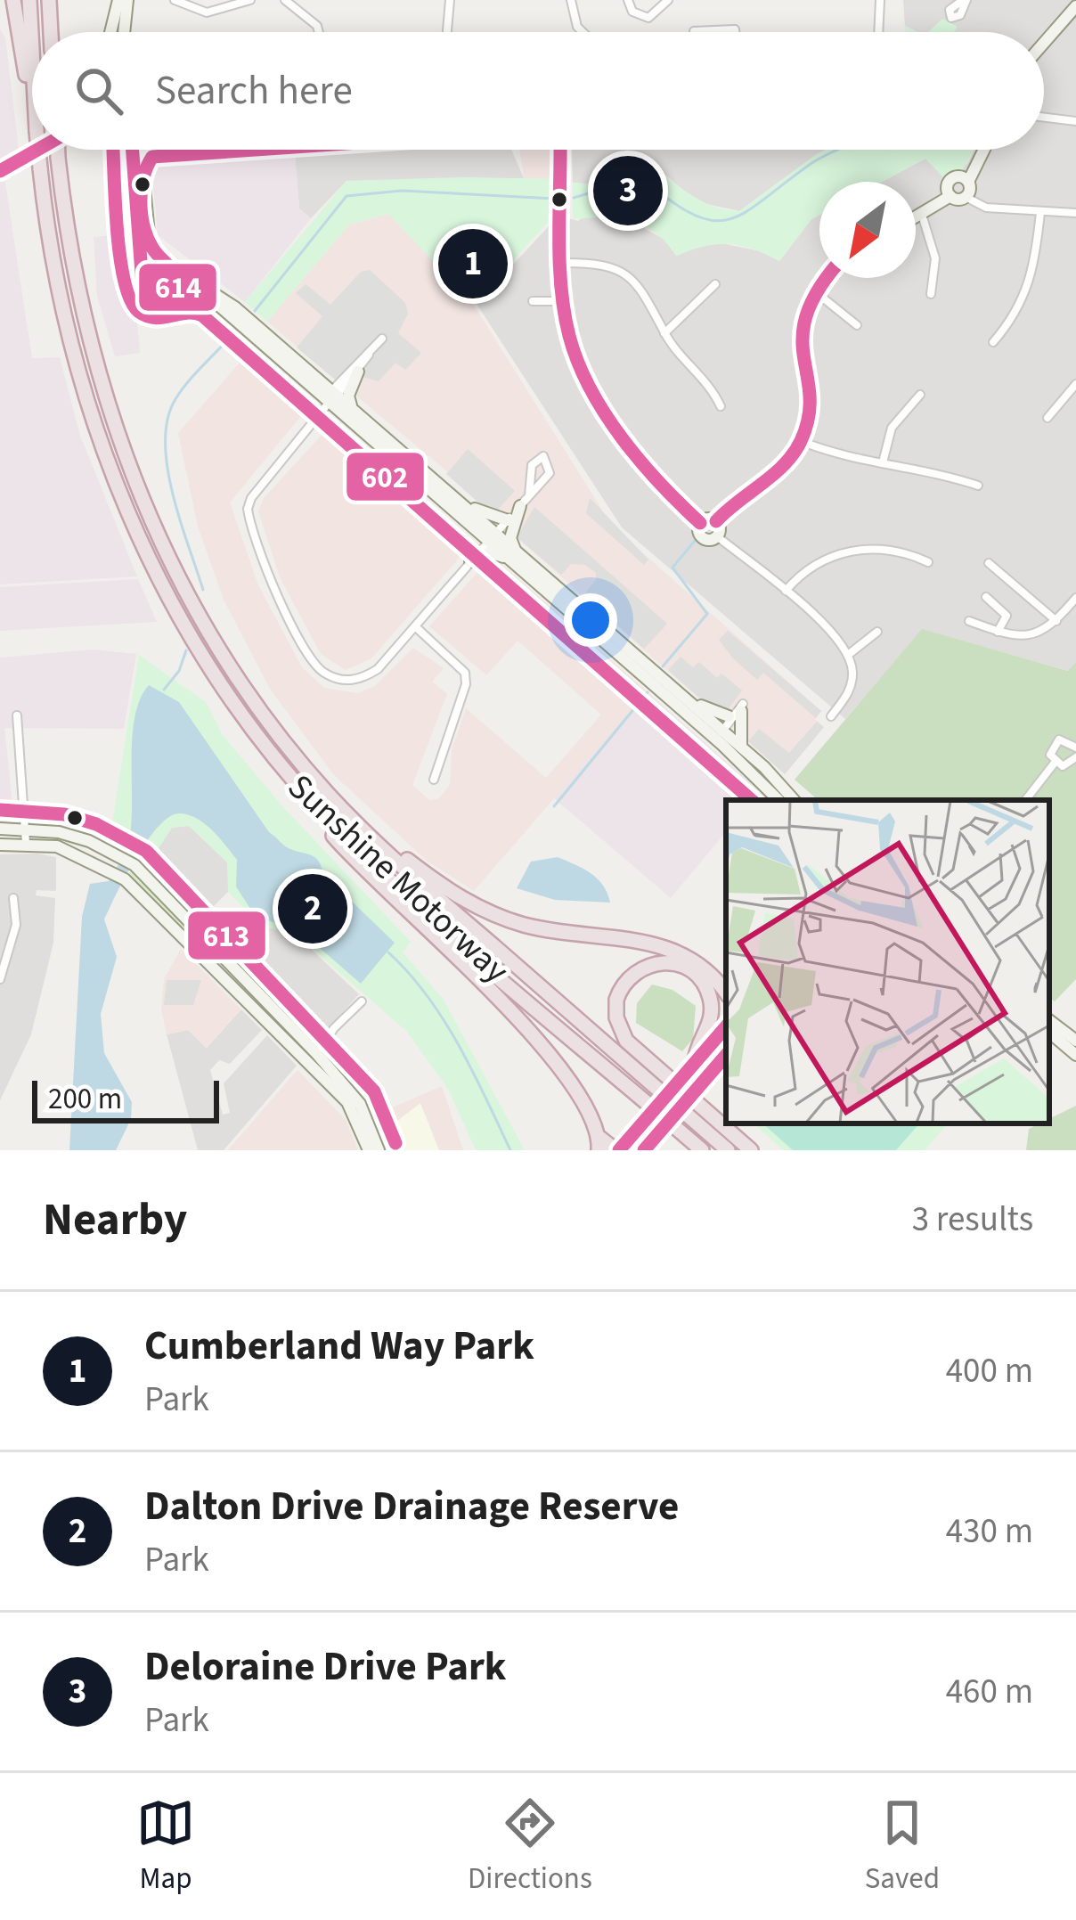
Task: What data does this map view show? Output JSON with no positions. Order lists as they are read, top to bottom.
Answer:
{
  "streets": {
    "highway": ["Sunshine Motorway"]
  },
  "lines": ["transit line 614", "transit line 602", "transit line 613"],
  "scale_bar": "200 m",
  "north": "bottom left",
  "page": {
    "search": "Search here",
    "pins": ["3", "1", "2"],
    "scale": "200 m",
    "heading": ["Nearby", "3 results"],
    "list": [
      {
        "mark": "1",
        "name": "Cumberland Way Park",
        "note": "Park",
        "value": "400 m"
      },
      {
        "mark": "2",
        "name": "Dalton Drive Drainage Reserve",
        "note": "Park",
        "value": "430 m"
      },
      {
        "mark": "3",
        "name": "Deloraine Drive Park",
        "note": "Park",
        "value": "460 m"
      }
    ],
    "nav": ["Map", "Directions", "Saved"]
  }
}
